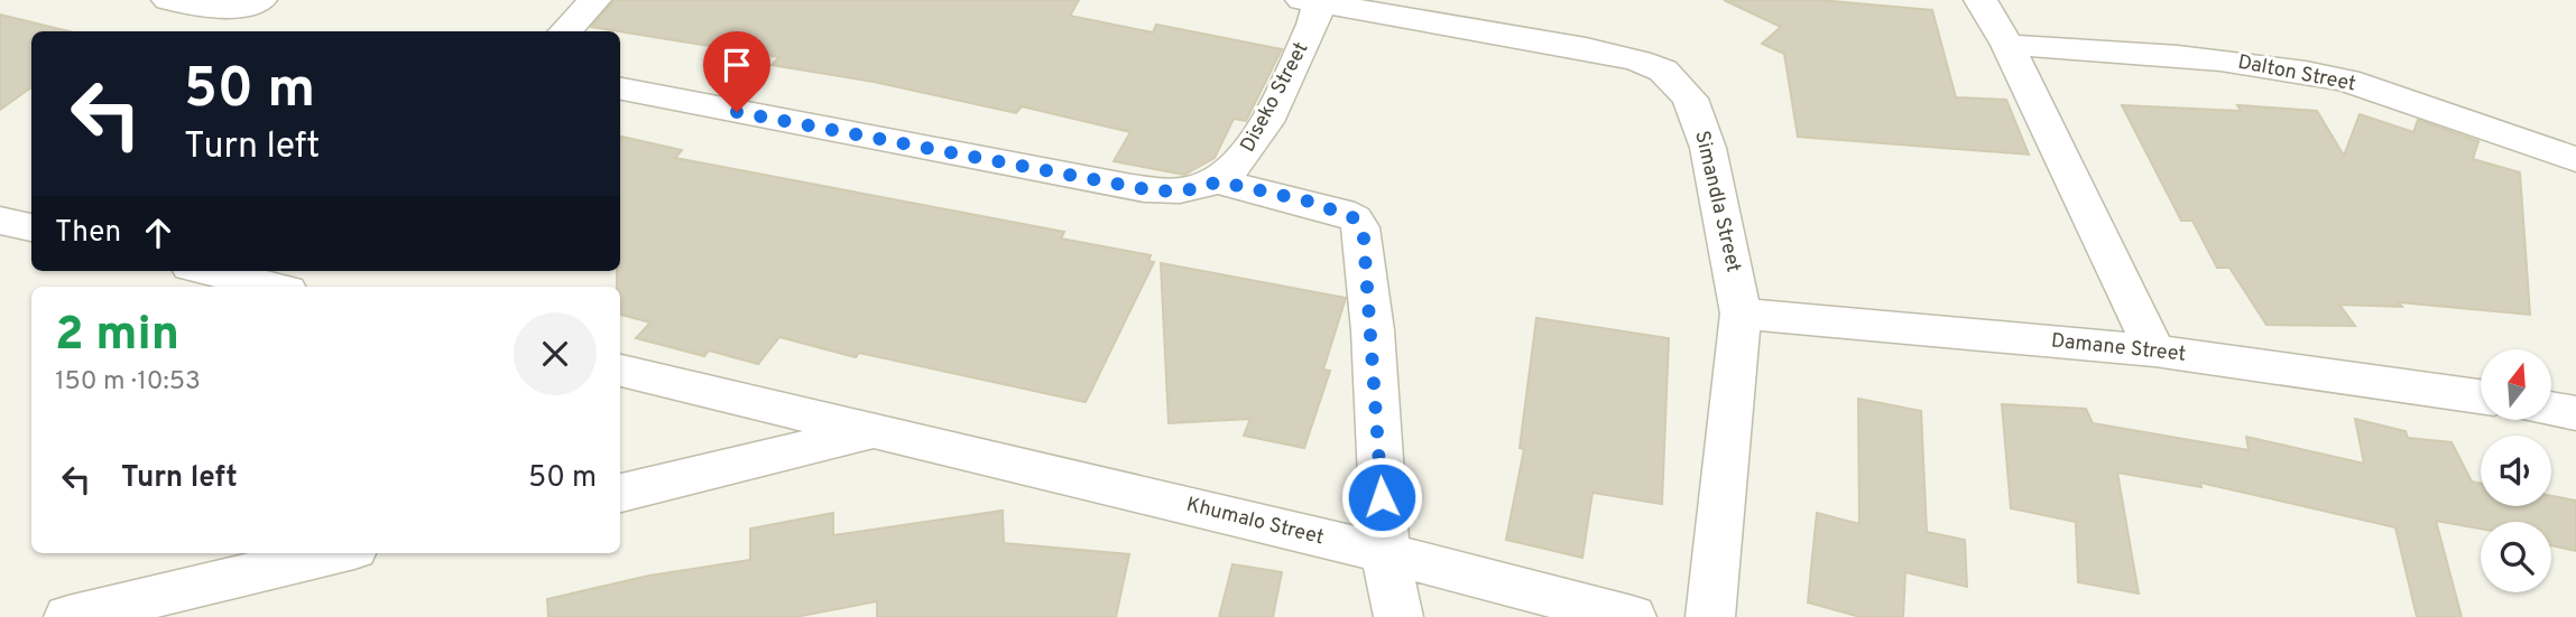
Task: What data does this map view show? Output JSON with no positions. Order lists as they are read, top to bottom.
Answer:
{
  "streets": {
    "street": [
      "Dalton Street",
      "Diseko Street",
      "Simandla Street",
      "Damane Street",
      "Khumalo Street"
    ]
  },
  "crossings": [
    ["Diseko Street", "Simandla Street"],
    ["Simandla Street", "Damane Street"]
  ],
  "north": "top",
  "page": {
    "turn": ["50 m", "Turn left"],
    "then": "Then",
    "heading": ["2 min", "150 m · 10:53"],
    "list": [
      {
        "name": "Turn left",
        "value": "50 m"
      }
    ]
  }
}
